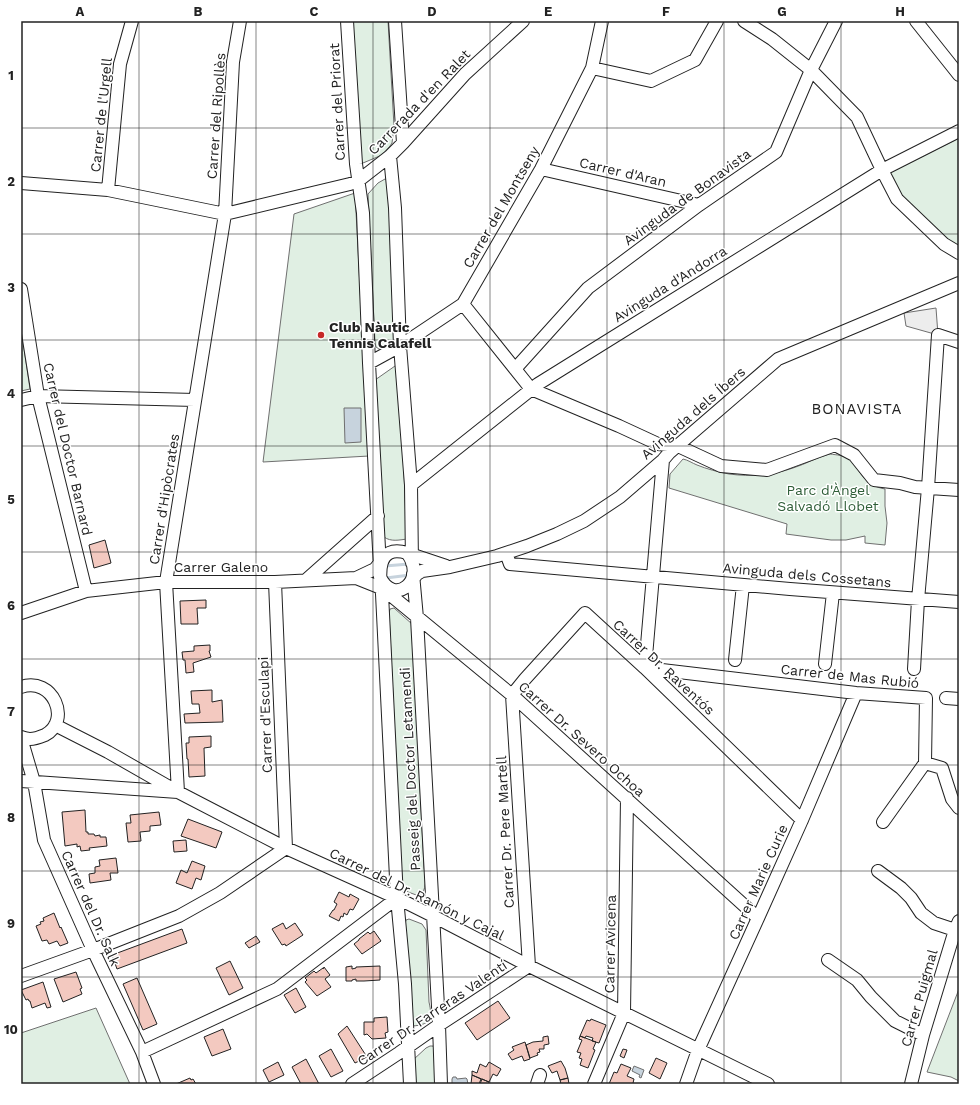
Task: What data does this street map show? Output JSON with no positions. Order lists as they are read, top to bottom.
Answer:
{
  "streets": {
    "street": [
      "Carrer del Priorat",
      "Carrerada d'en Ralet",
      "Carrer de l'Urgell",
      "Carrer del Ripollès",
      "Carrer d'Aran",
      "Avinguda de Bonavista",
      "Carrer del Montseny",
      "Avinguda d'Andorra",
      "Avinguda dels Íbers",
      "Carrer del Doctor Barnard",
      "Carrer d'Hipòcrates",
      "Carrer Galeno",
      "Avinguda dels Cossetans",
      "Carrer Dr. Raventós",
      "Carrer de Mas Rubió",
      "Carrer d'Esculapi",
      "Carrer Dr. Severo Ochoa",
      "Passeig del Doctor Letamendi",
      "Carrer Dr. Pere Martell",
      "Carrer Marie Curie",
      "Carrer del Dr. Ramón y Cajal",
      "Carrer del Dr. Salk",
      "Carrer Avicena",
      "Carrer Puigmal",
      "Carrer Dr. Farreras Valentí"
    ]
  },
  "crossings": [
    ["Carrer del Priorat", "Carrerada d'en Ralet"],
    ["Carrer del Priorat", "Passeig del Doctor Letamendi"],
    ["Carrerada d'en Ralet", "Carrer de l'Urgell"],
    ["Carrerada d'en Ralet", "Carrer del Ripollès"],
    ["Carrerada d'en Ralet", "Carrer d'Hipòcrates"],
    ["Carrerada d'en Ralet", "Passeig del Doctor Letamendi"],
    ["Carrer del Ripollès", "Carrer d'Hipòcrates"],
    ["Carrer d'Aran", "Avinguda de Bonavista"],
    ["Carrer d'Aran", "Carrer del Montseny"],
    ["Carrer del Montseny", "Passeig del Doctor Letamendi"],
    ["Avinguda d'Andorra", "Passeig del Doctor Letamendi"],
    ["Avinguda dels Íbers", "Carrer Galeno"],
    ["Avinguda dels Íbers", "Avinguda dels Cossetans"],
    ["Avinguda dels Íbers", "Passeig del Doctor Letamendi"],
    ["Carrer del Doctor Barnard", "Carrer Galeno"],
    ["Carrer d'Hipòcrates", "Carrer Galeno"],
    ["Carrer d'Hipòcrates", "Carrer del Dr. Ramón y Cajal"],
    ["Carrer Galeno", "Carrer d'Esculapi"],
    ["Carrer Galeno", "Carrer Dr. Severo Ochoa"],
    ["Carrer Galeno", "Passeig del Doctor Letamendi"],
    ["Carrer Dr. Raventós", "Carrer de Mas Rubió"],
    ["Carrer Dr. Raventós", "Carrer Dr. Severo Ochoa"],
    ["Carrer Dr. Raventós", "Carrer Dr. Pere Martell"],
    ["Carrer Dr. Raventós", "Carrer Marie Curie"],
    ["Carrer de Mas Rubió", "Carrer Marie Curie"],
    ["Carrer d'Esculapi", "Carrer del Dr. Ramón y Cajal"],
    ["Carrer Dr. Severo Ochoa", "Passeig del Doctor Letamendi"],
    ["Carrer Dr. Severo Ochoa", "Carrer Dr. Pere Martell"],
    ["Carrer Dr. Severo Ochoa", "Carrer Marie Curie"],
    ["Carrer Dr. Severo Ochoa", "Carrer Avicena"],
    ["Passeig del Doctor Letamendi", "Carrer del Dr. Ramón y Cajal"],
    ["Passeig del Doctor Letamendi", "Carrer Dr. Farreras Valentí"],
    ["Carrer Dr. Pere Martell", "Carrer del Dr. Ramón y Cajal"],
    ["Carrer Dr. Pere Martell", "Carrer Dr. Farreras Valentí"],
    ["Carrer Marie Curie", "Carrer del Dr. Ramón y Cajal"],
    ["Carrer del Dr. Ramón y Cajal", "Carrer Avicena"],
    ["Carrer del Dr. Ramón y Cajal", "Carrer Dr. Farreras Valentí"]
  ],
  "districts": ["BONAVISTA"],
  "parks": ["Parc d'Àngel Salvadó Llobet"],
  "places": ["Club Nàutic Tennis Calafell"],
  "grid": {
    "columns": [
      "A",
      "B",
      "C",
      "D",
      "E",
      "F",
      "G",
      "H"
    ],
    "rows": [
      "1",
      "2",
      "3",
      "4",
      "5",
      "6",
      "7",
      "8",
      "9",
      "10"
    ]
  }
}
